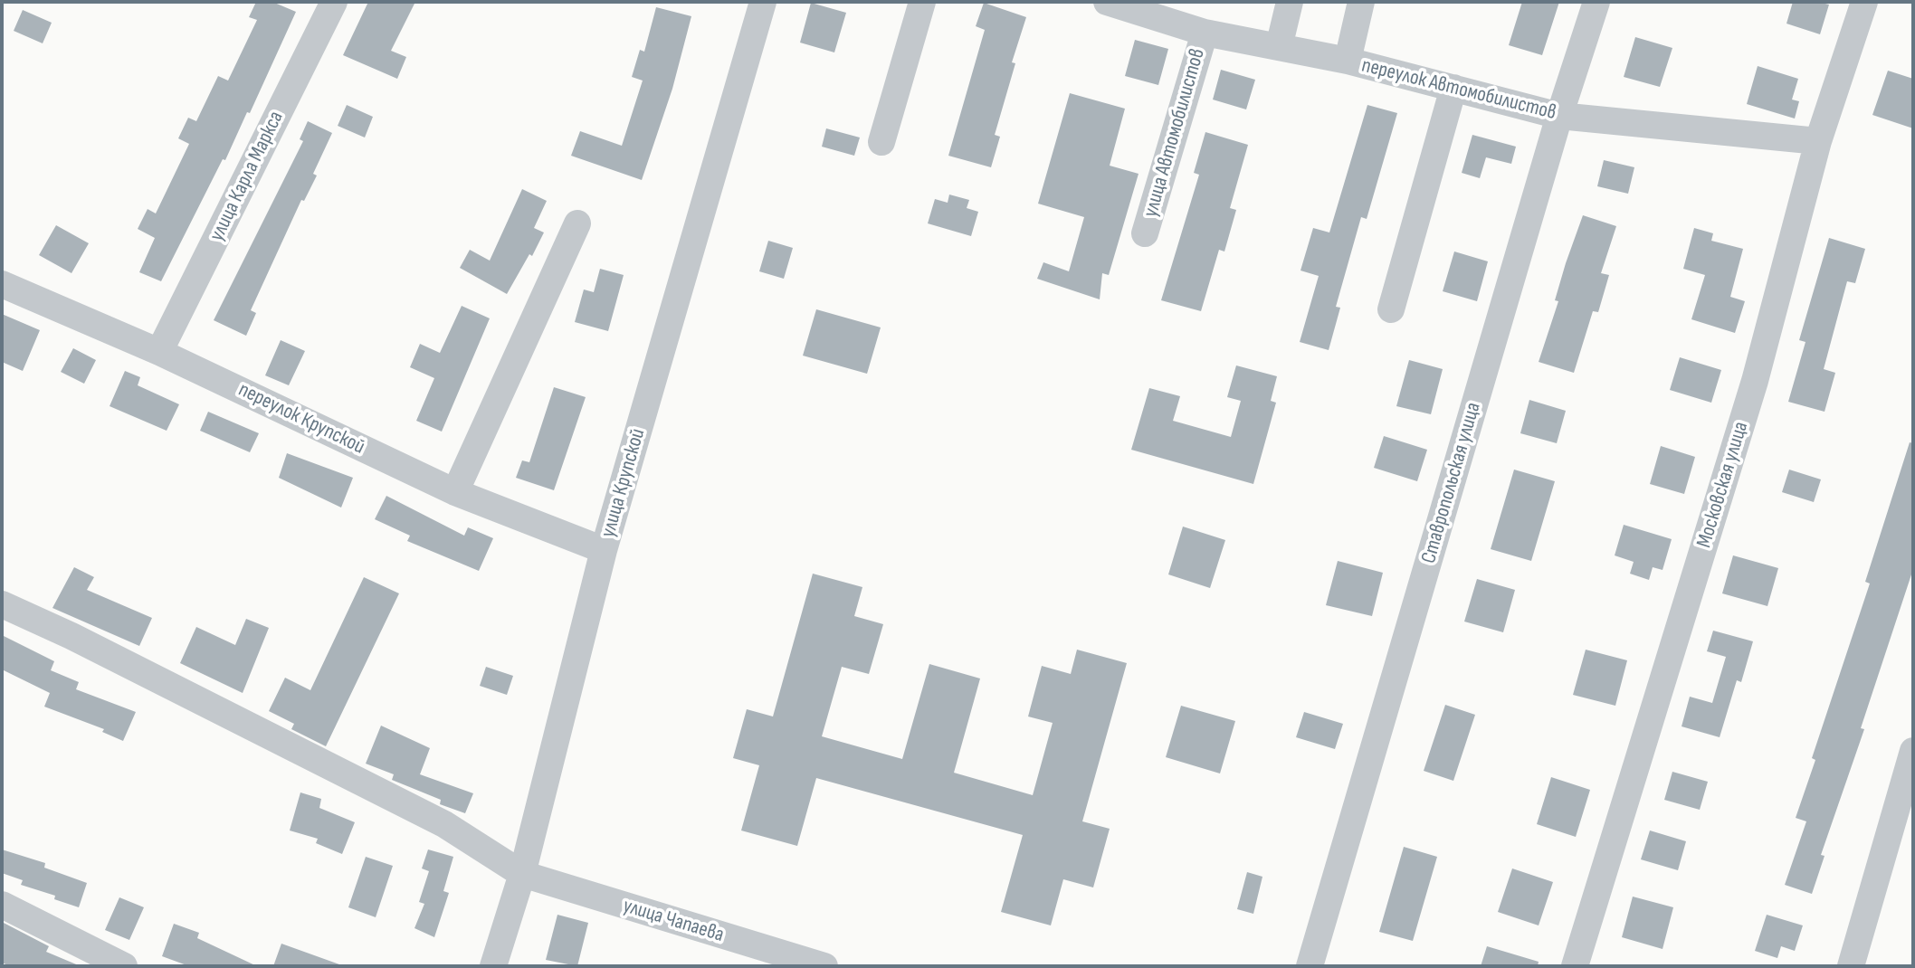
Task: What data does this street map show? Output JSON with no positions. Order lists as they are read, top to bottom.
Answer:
{
  "streets": {
    "street": [
      "переулок Автомобилистов",
      "улица Автомобилистов",
      "улица Карла Маркса",
      "переулок Крупской",
      "улица Крупской",
      "Ставропольская улица",
      "Московская улица",
      "улица Чапаева"
    ]
  },
  "crossings": [
    ["переулок Автомобилистов", "улица Автомобилистов"],
    ["переулок Автомобилистов", "Ставропольская улица"],
    ["переулок Автомобилистов", "Московская улица"],
    ["улица Карла Маркса", "переулок Крупской"],
    ["переулок Крупской", "улица Крупской"],
    ["улица Крупской", "улица Чапаева"]
  ]
}
